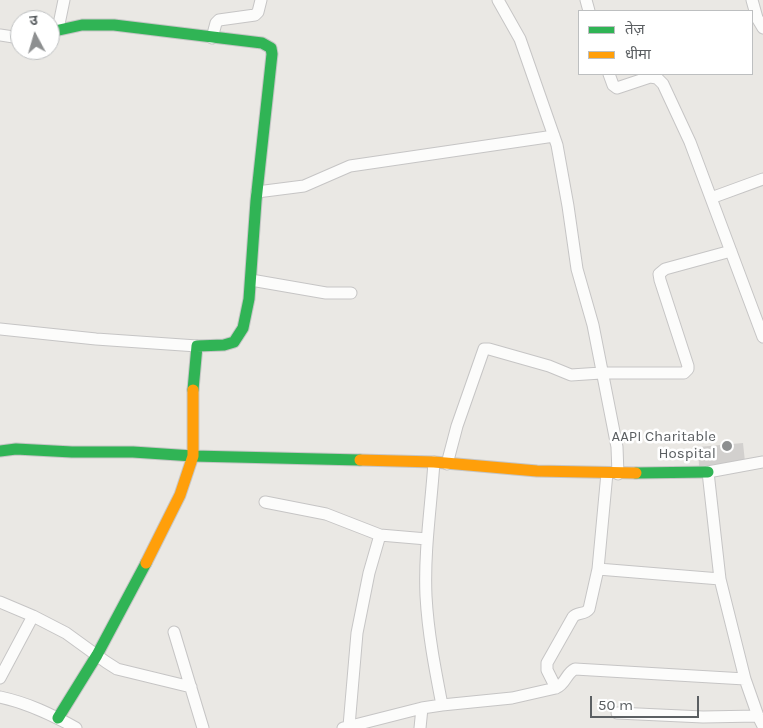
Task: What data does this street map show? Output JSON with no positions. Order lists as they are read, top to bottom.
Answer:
{
  "places": ["AAPI Charitable Hospital"],
  "legend": ["तेज़", "धीमा"],
  "scale_bar": "50 m",
  "north": "top"
}
